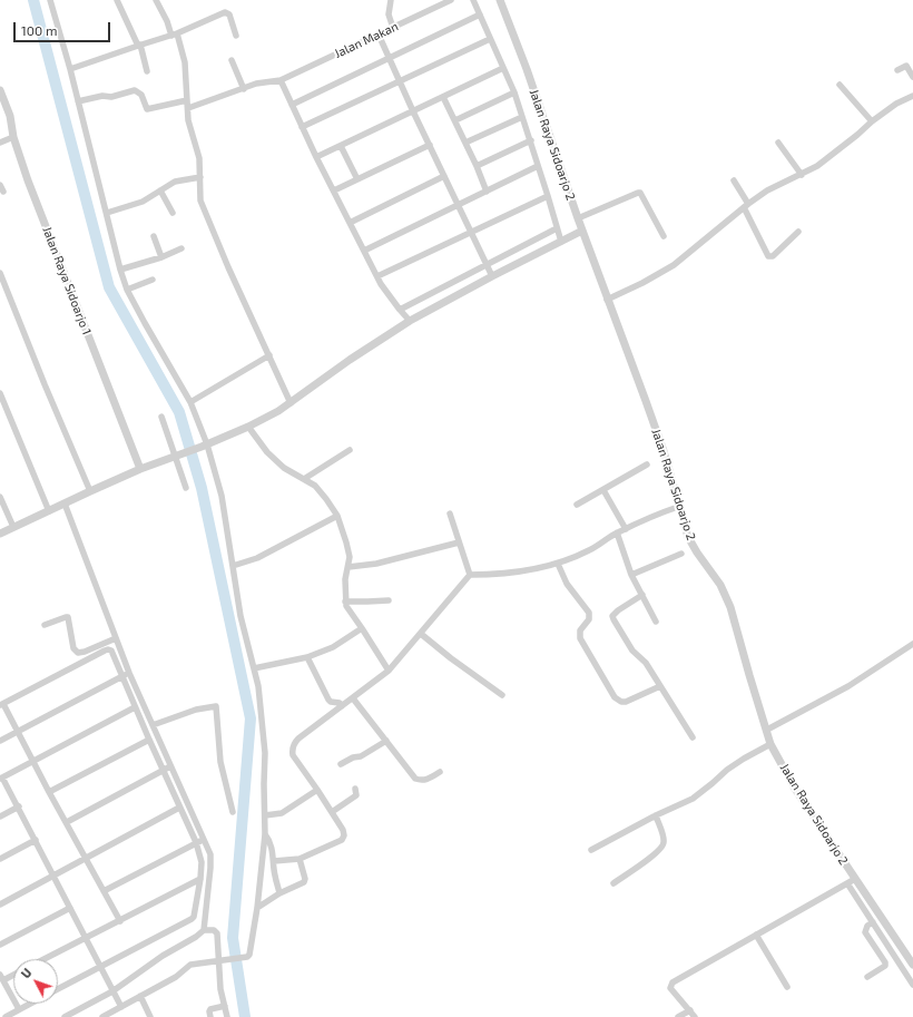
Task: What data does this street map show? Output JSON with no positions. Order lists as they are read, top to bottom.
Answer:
{
  "streets": {
    "street": ["Jalan Makan", "Jalan Raya Sidoarjo 2", "Jalan Raya Sidoarjo 1"]
  },
  "scale_bar": "100 m",
  "north": "top left"
}
